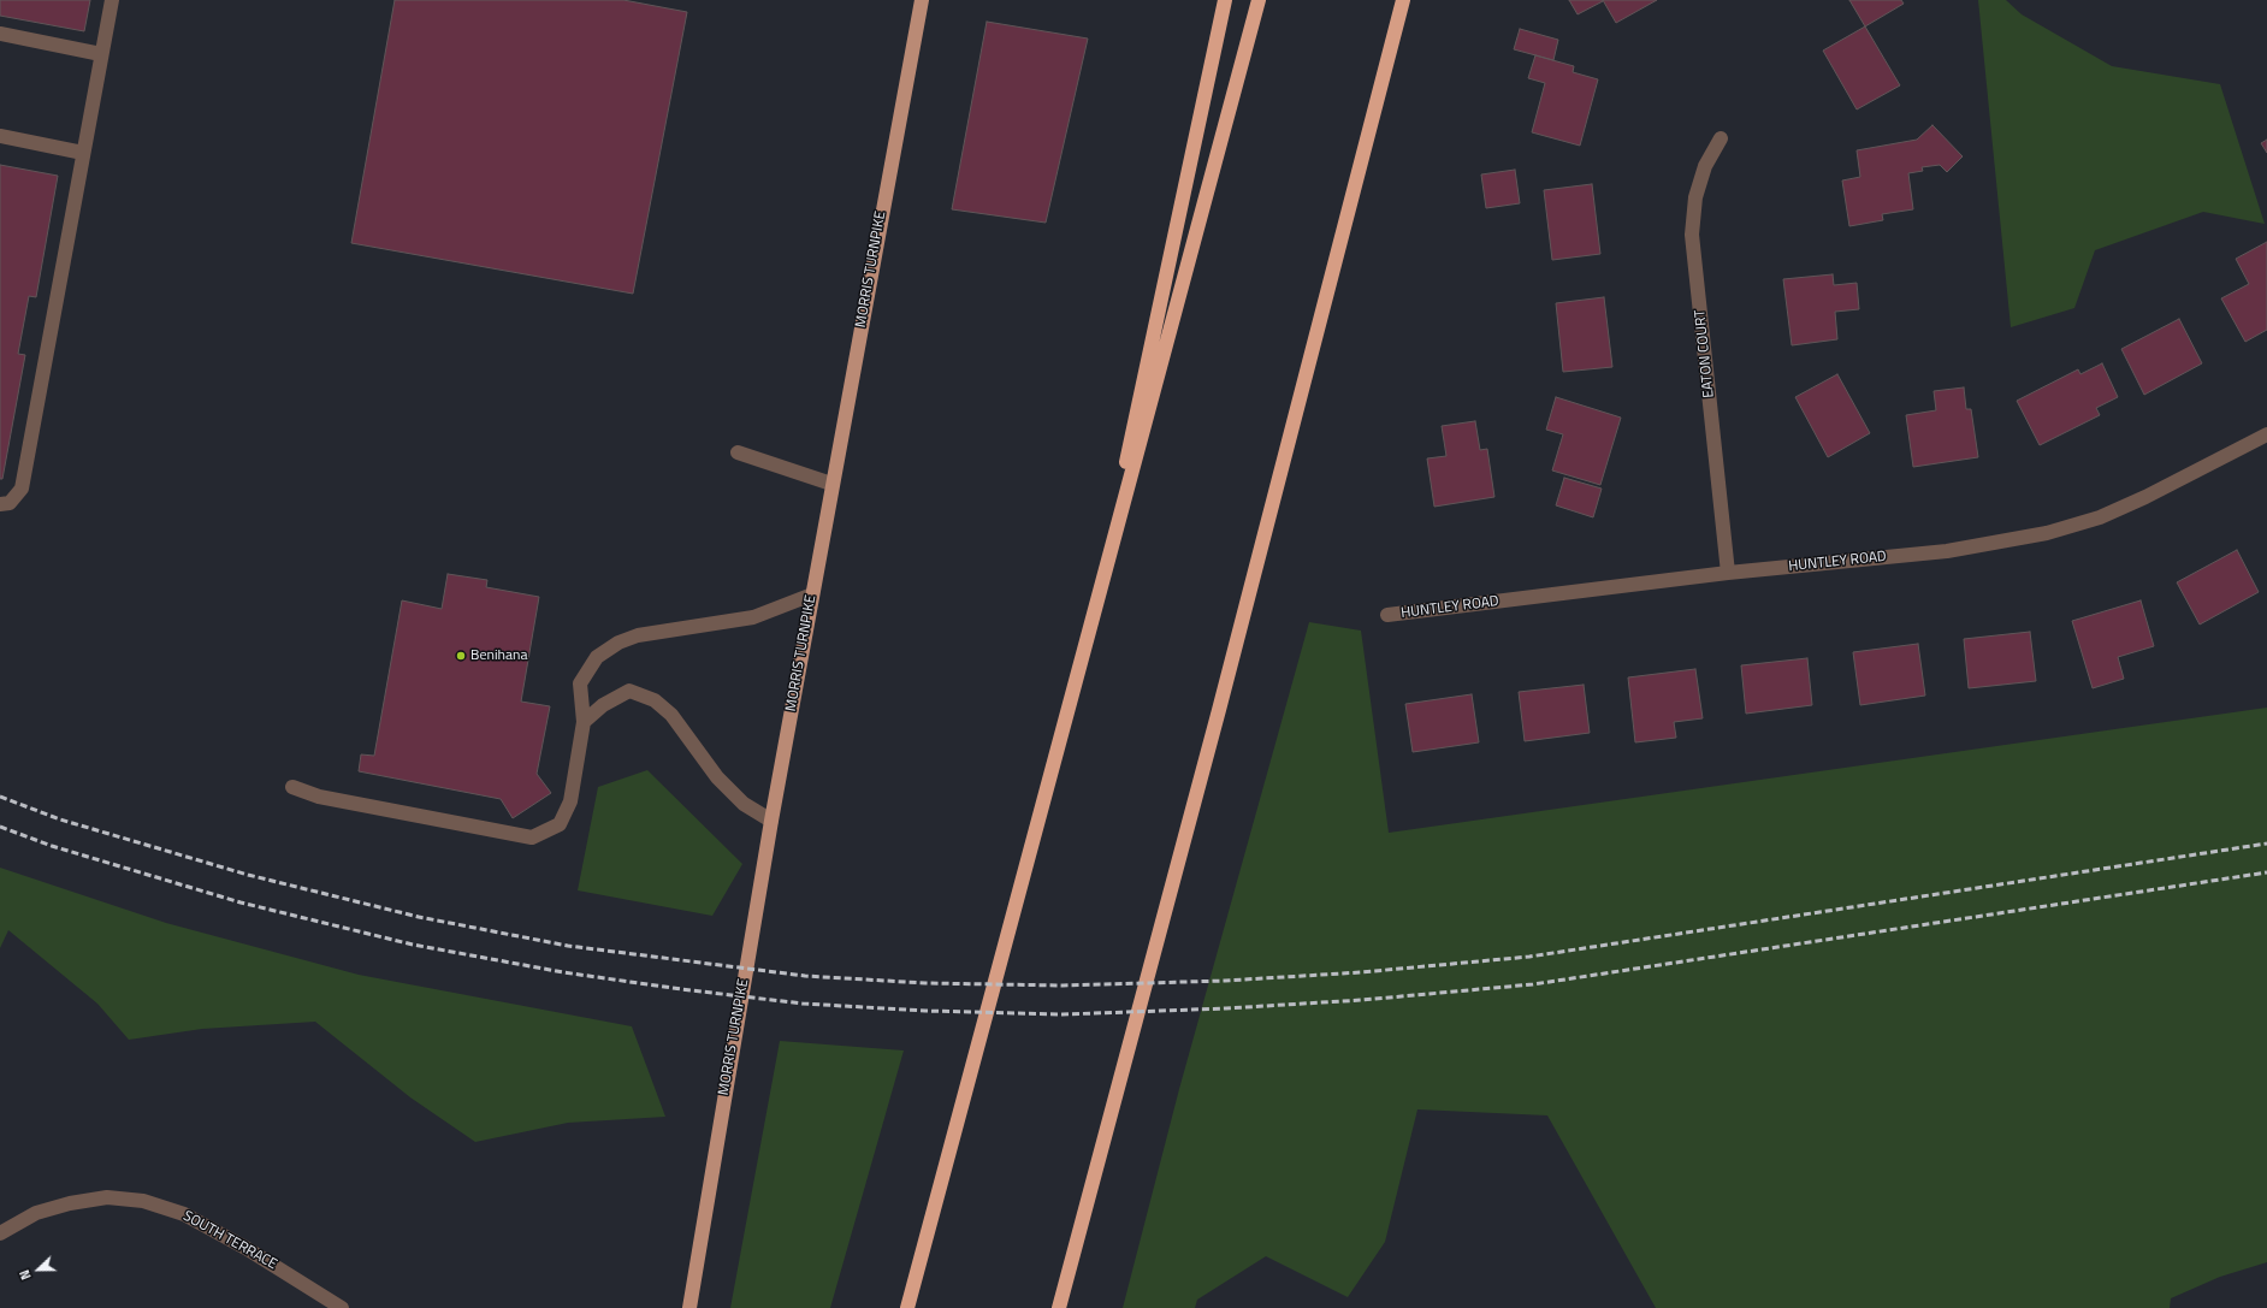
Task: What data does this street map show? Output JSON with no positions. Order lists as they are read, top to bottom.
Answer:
{
  "streets": {
    "main road": ["MORRIS TURNPIKE"],
    "street": ["EATON COURT", "HUNTLEY ROAD", "SOUTH TERRACE"]
  },
  "crossings": [
    ["EATON COURT", "HUNTLEY ROAD"]
  ],
  "places": ["Benihana"],
  "north": "left"
}
